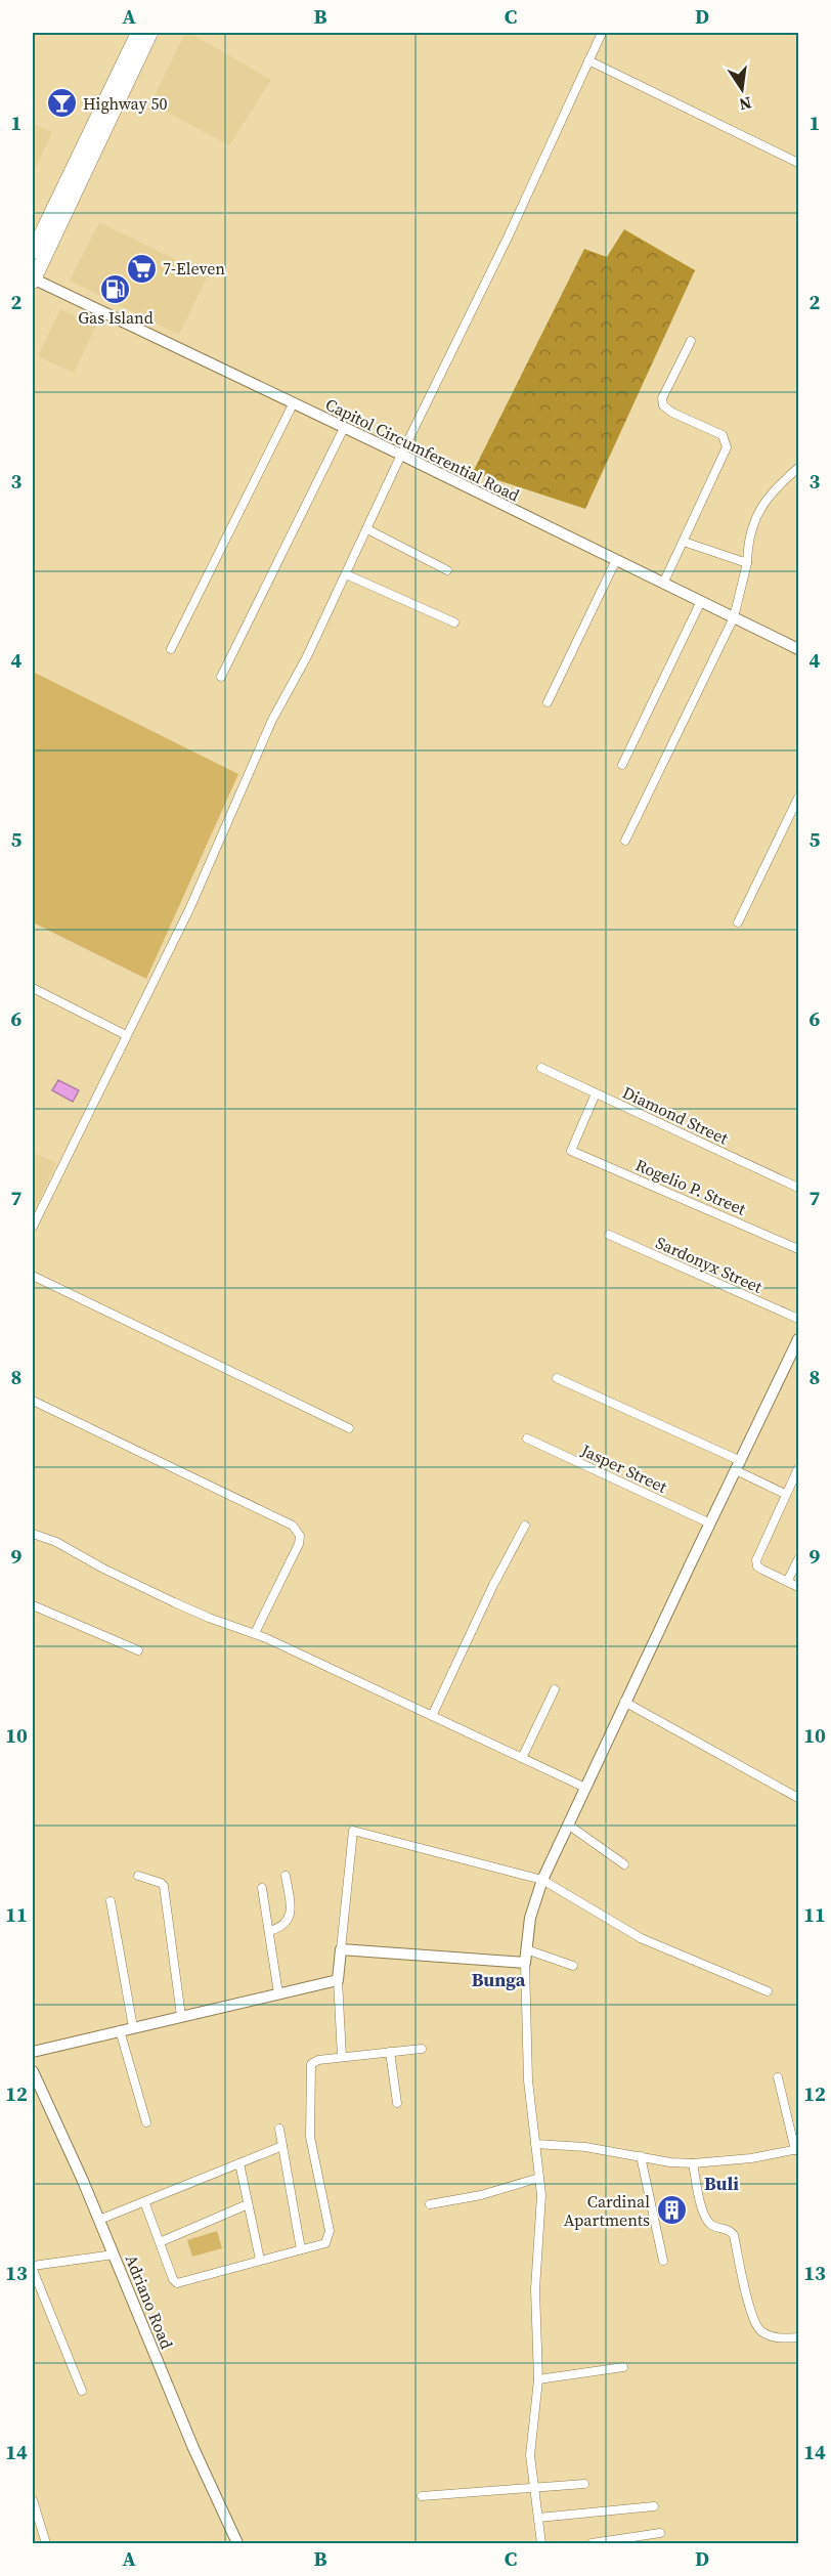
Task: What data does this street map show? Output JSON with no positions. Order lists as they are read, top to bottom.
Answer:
{
  "streets": {
    "street": [
      "Capitol Circumferential Road",
      "Diamond Street",
      "Rogelio P. Street",
      "Sardonyx Street",
      "Jasper Street",
      "Adriano Road"
    ]
  },
  "crossings": [
    ["Diamond Street", "Rogelio P. Street"]
  ],
  "districts": ["Bunga", "Buli"],
  "places": {
    "bar": ["Highway 50"],
    "supermarket": ["7-Eleven"],
    "fuel station": ["Gas Island"],
    "building": ["Cardinal Apartments"]
  },
  "north": "bottom",
  "grid": {
    "columns": [
      "A",
      "B",
      "C",
      "D"
    ],
    "rows": [
      "1",
      "2",
      "3",
      "4",
      "5",
      "6",
      "7",
      "8",
      "9",
      "10",
      "11",
      "12",
      "13",
      "14"
    ]
  }
}
